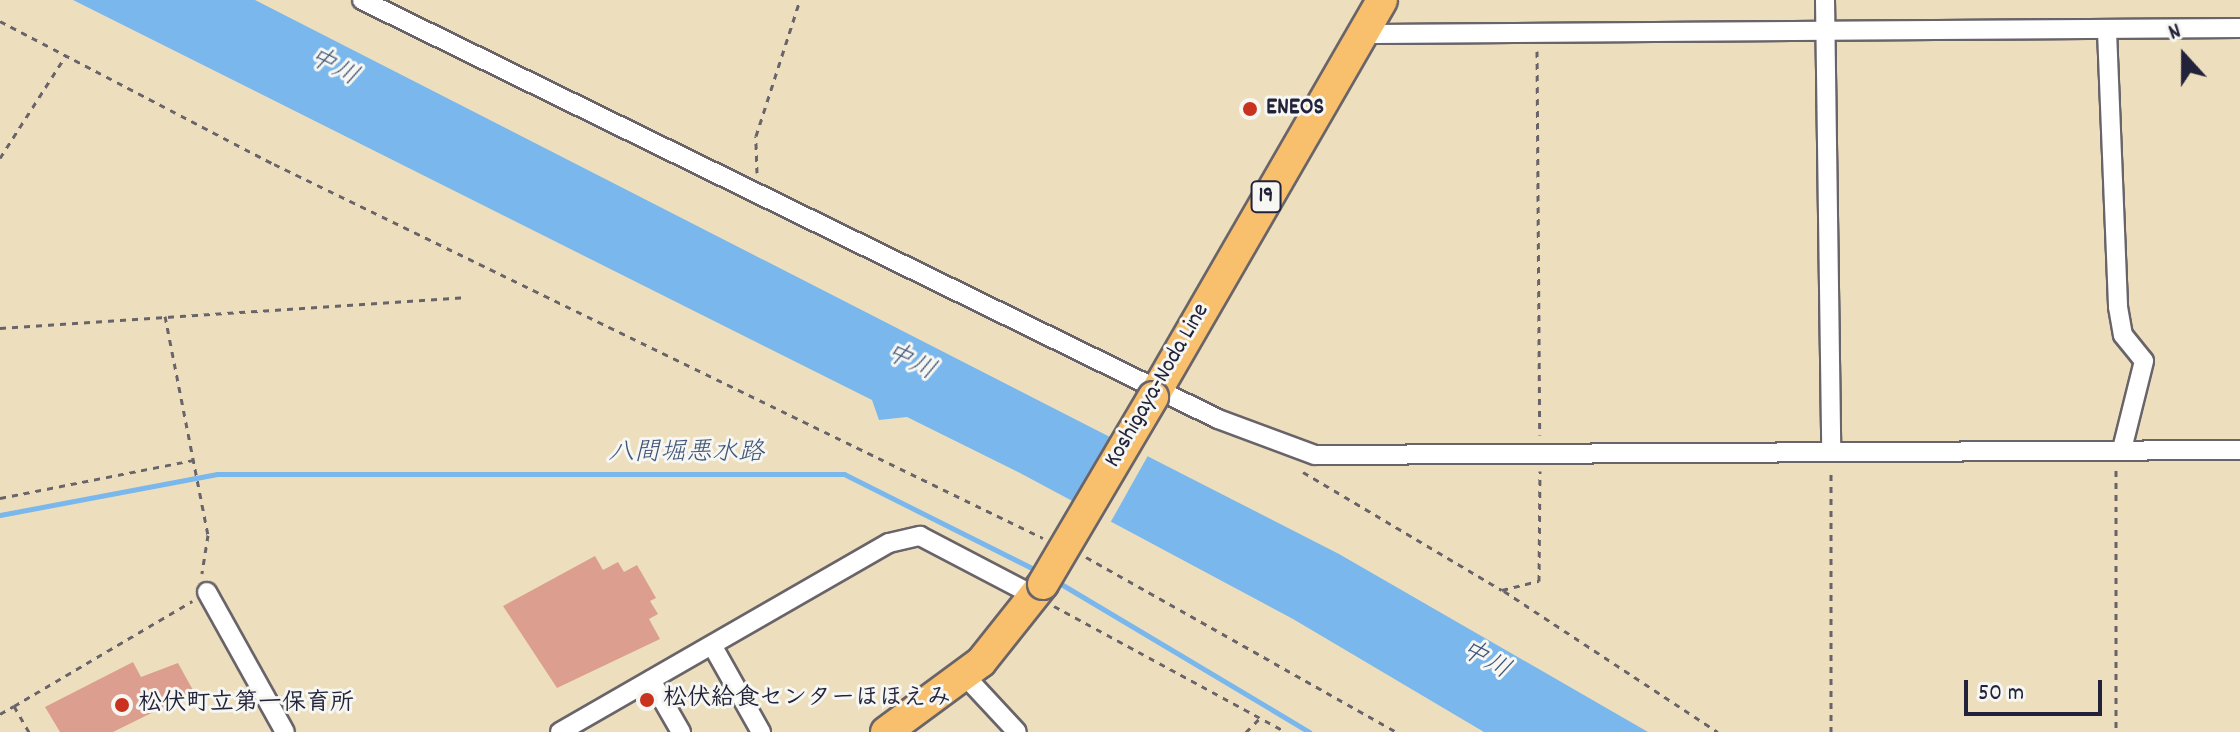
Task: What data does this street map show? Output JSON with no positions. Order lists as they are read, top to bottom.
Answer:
{
  "streets": {
    "main road": ["19", "Koshigaya-Noda Line"]
  },
  "water": ["中川", "八間堀悪水路"],
  "places": ["ENEOS", "松伏給食センターほほえみ", "松伏町立第一保育所"],
  "scale_bar": "50 m",
  "north": "top"
}
